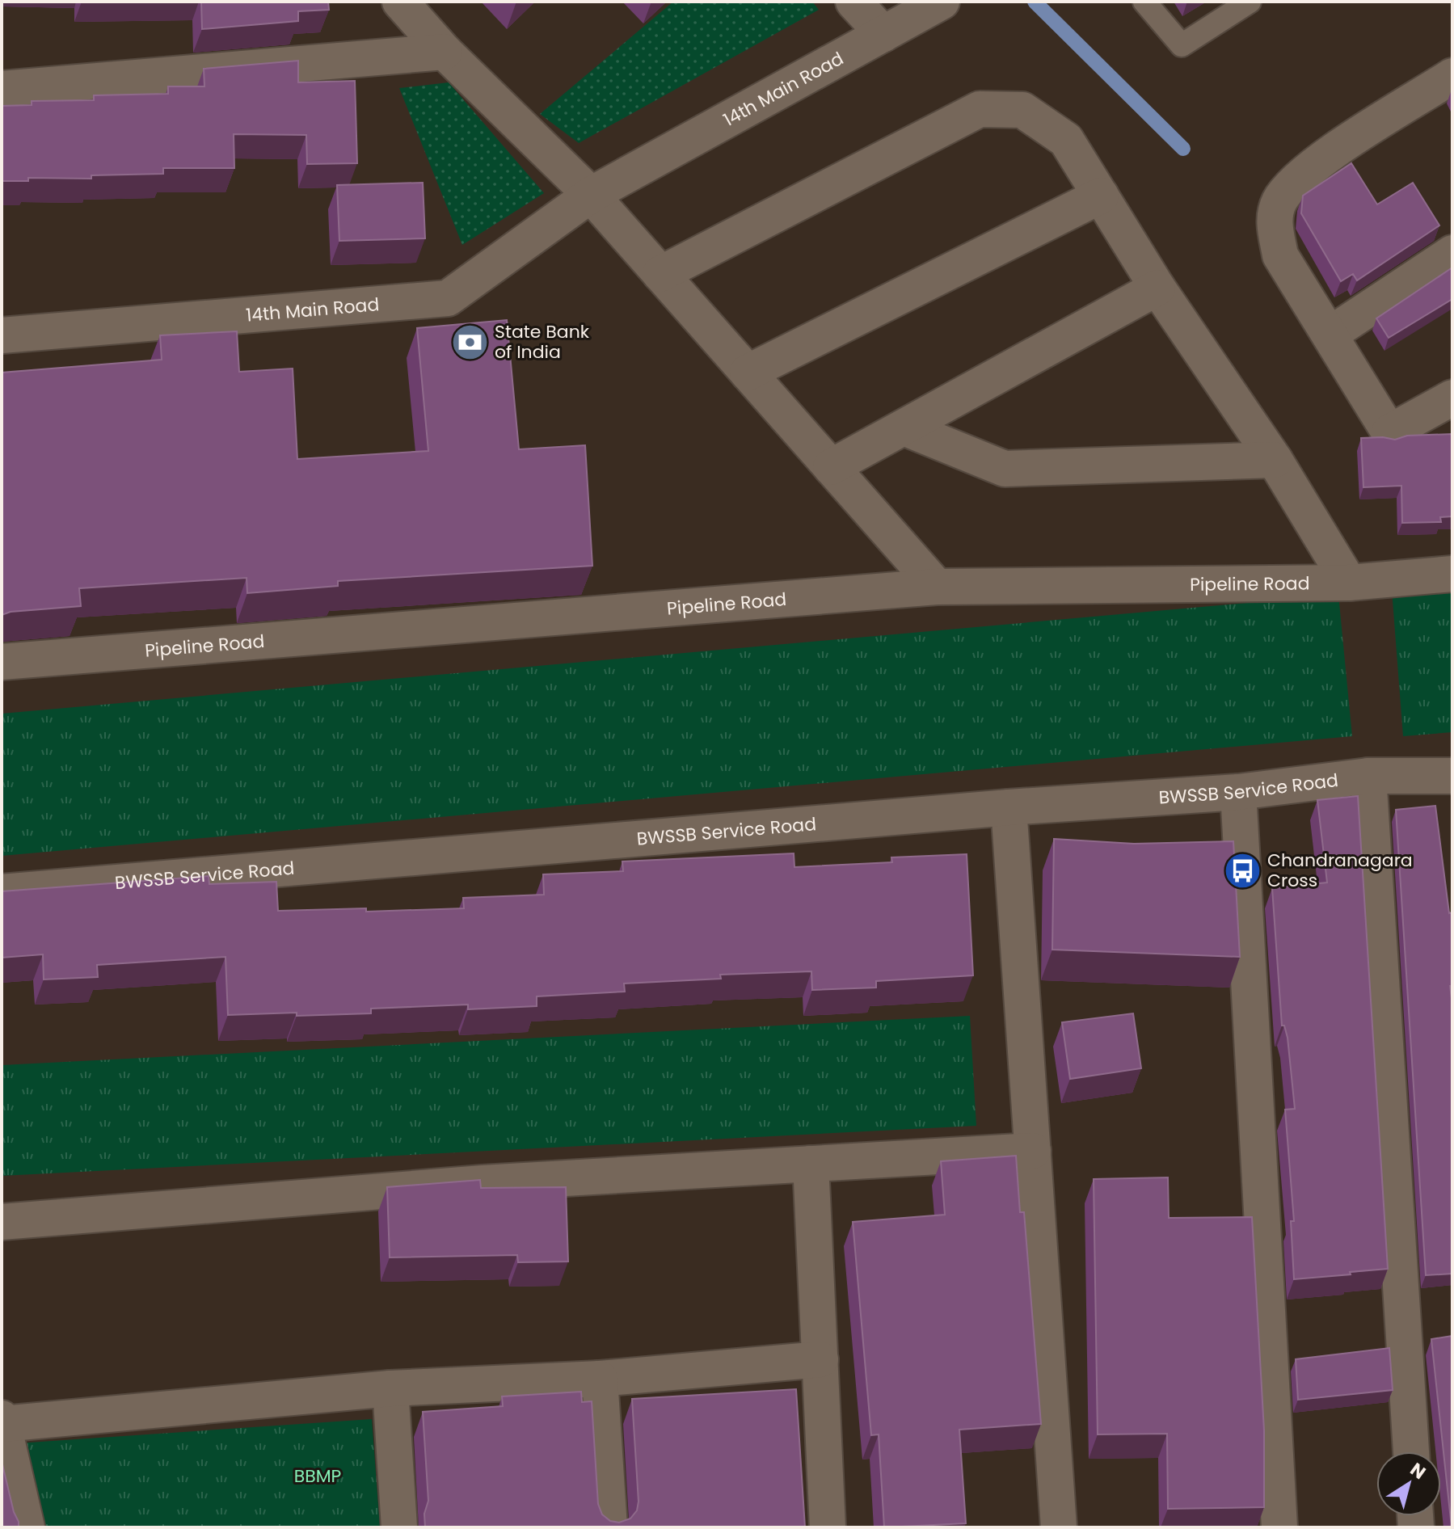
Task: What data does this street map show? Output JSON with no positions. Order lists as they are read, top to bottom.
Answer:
{
  "streets": {
    "street": ["14th Main Road", "Pipeline Road", "BWSSB Service Road"]
  },
  "parks": ["BBMP"],
  "places": {
    "bank": ["State Bank of India"],
    "bus stop": ["Chandranagara Cross"]
  },
  "north": "top right"
}
